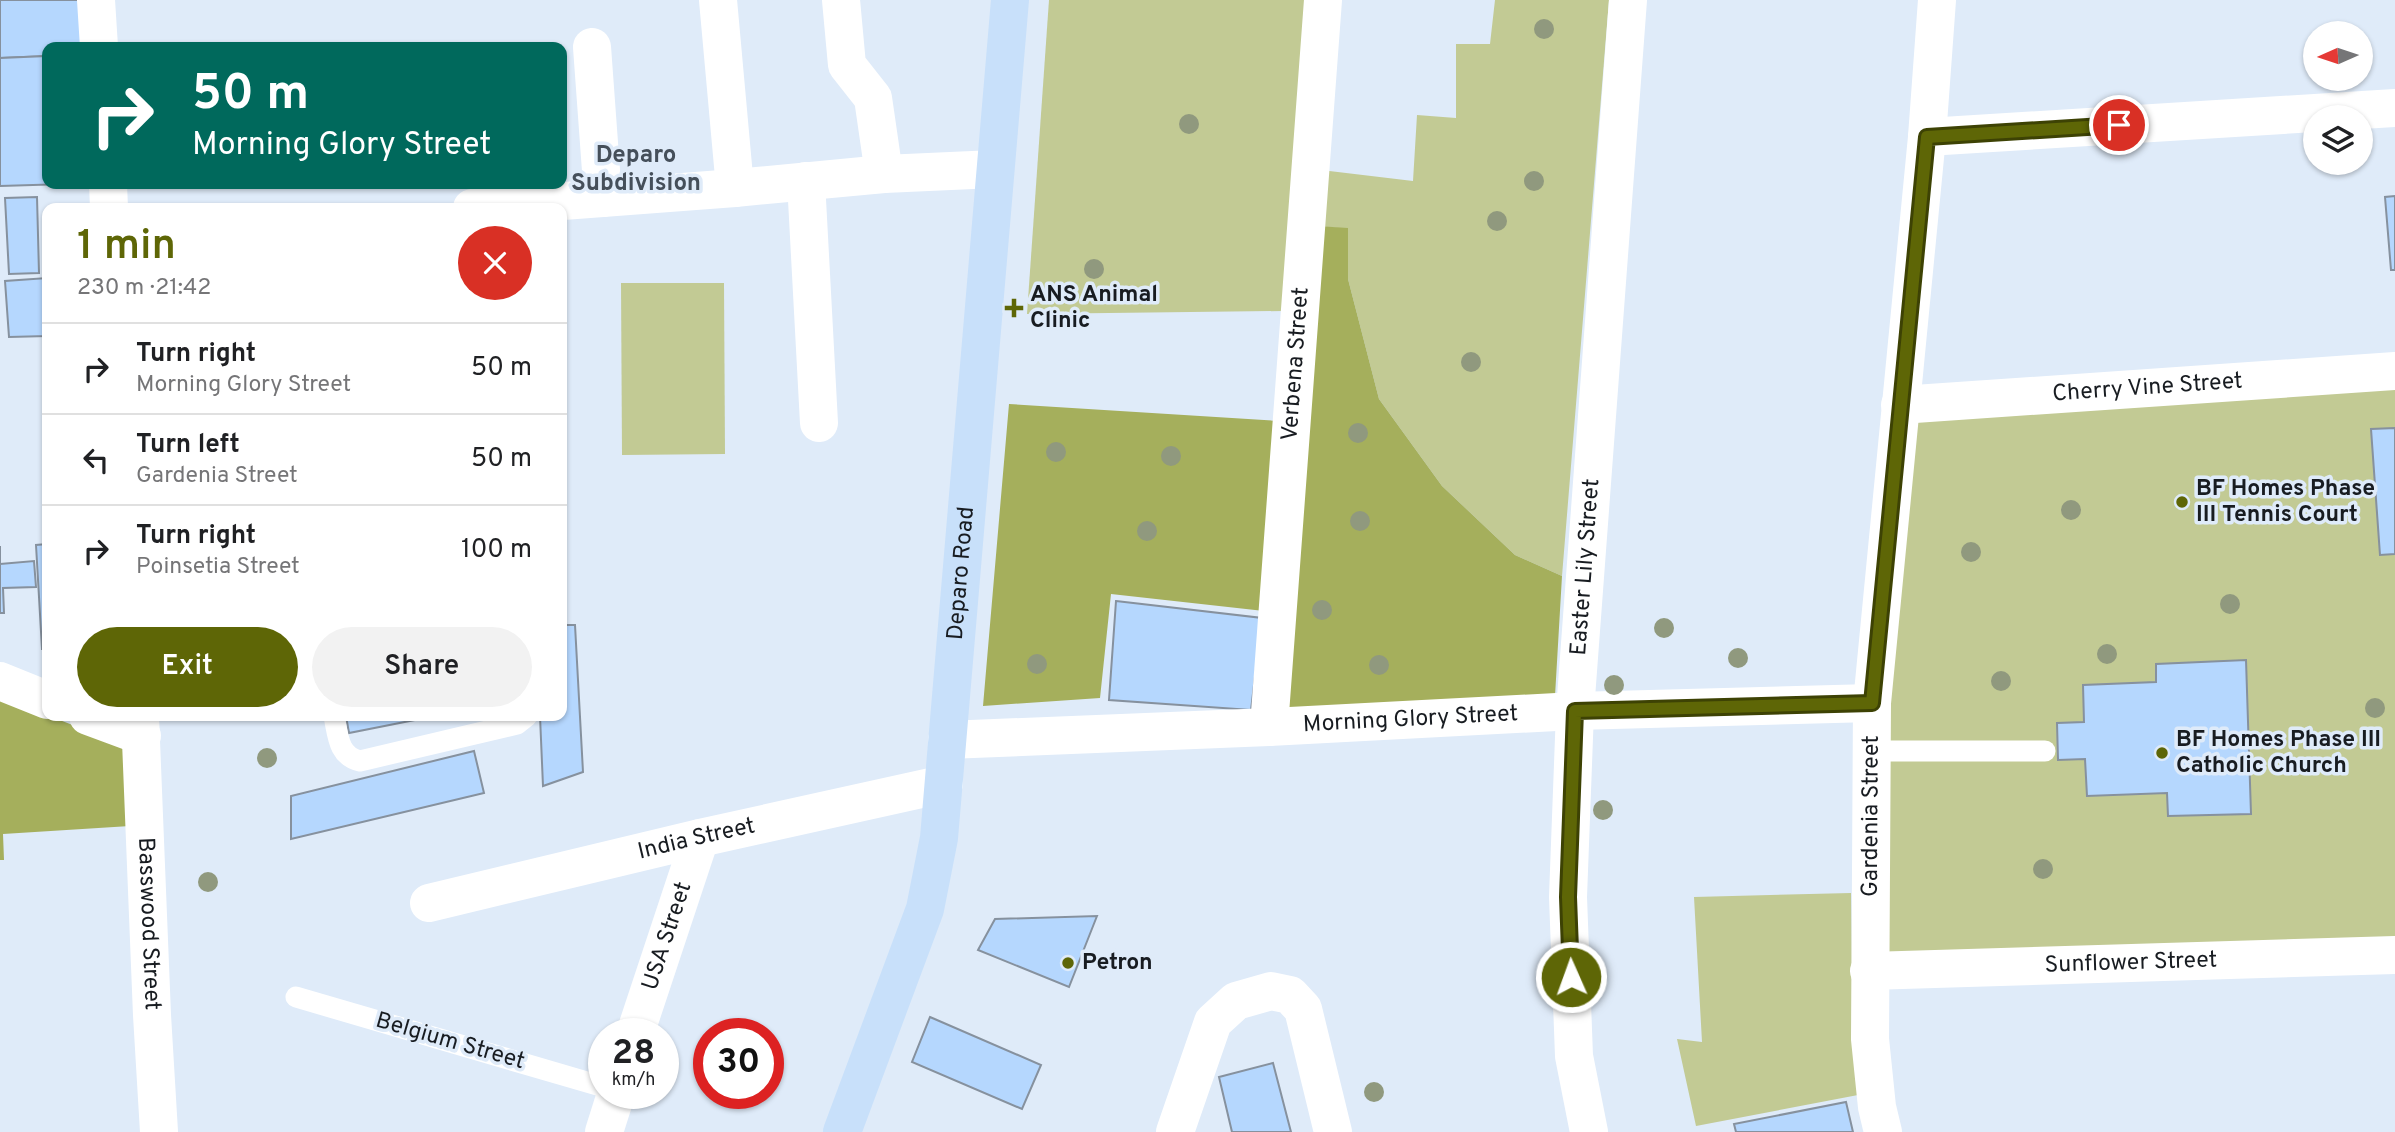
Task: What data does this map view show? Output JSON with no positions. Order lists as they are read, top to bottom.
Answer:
{
  "streets": {
    "main road": ["Deparo Road"],
    "street": [
      "Verbena Street",
      "Cherry Vine Street",
      "Easter Lily Street",
      "Morning Glory Street",
      "Gardenia Street",
      "India Street",
      "Basswood Street",
      "USA Street",
      "Sunflower Street"
    ],
    "lane": ["Belgium Street"]
  },
  "crossings": [
    ["Verbena Street", "Morning Glory Street"],
    ["Cherry Vine Street", "Gardenia Street"],
    ["Easter Lily Street", "Morning Glory Street"],
    ["Deparo Road", "Morning Glory Street"],
    ["Deparo Road", "India Street"],
    ["Morning Glory Street", "Gardenia Street"],
    ["Gardenia Street", "Sunflower Street"],
    ["India Street", "USA Street"]
  ],
  "districts": ["Deparo Subdivision"],
  "places": {
    "health": ["ANS Animal Clinic"],
    "other": ["BF Homes Phase III Tennis Court", "BF Homes Phase III Catholic Church", "Petron"]
  },
  "north": "left",
  "page": {
    "turn": ["50 m", "Morning Glory Street"],
    "heading": ["1 min", "230 m · 21:42"],
    "list": [
      {
        "name": "Turn right",
        "note": "Morning Glory Street",
        "value": "50 m"
      },
      {
        "name": "Turn left",
        "note": "Gardenia Street",
        "value": "50 m"
      },
      {
        "name": "Turn right",
        "note": "Poinsetia Street",
        "value": "100 m"
      }
    ],
    "buttons": ["Exit", "Share"],
    "speed": "28 km/h",
    "limit": "30"
  }
}
